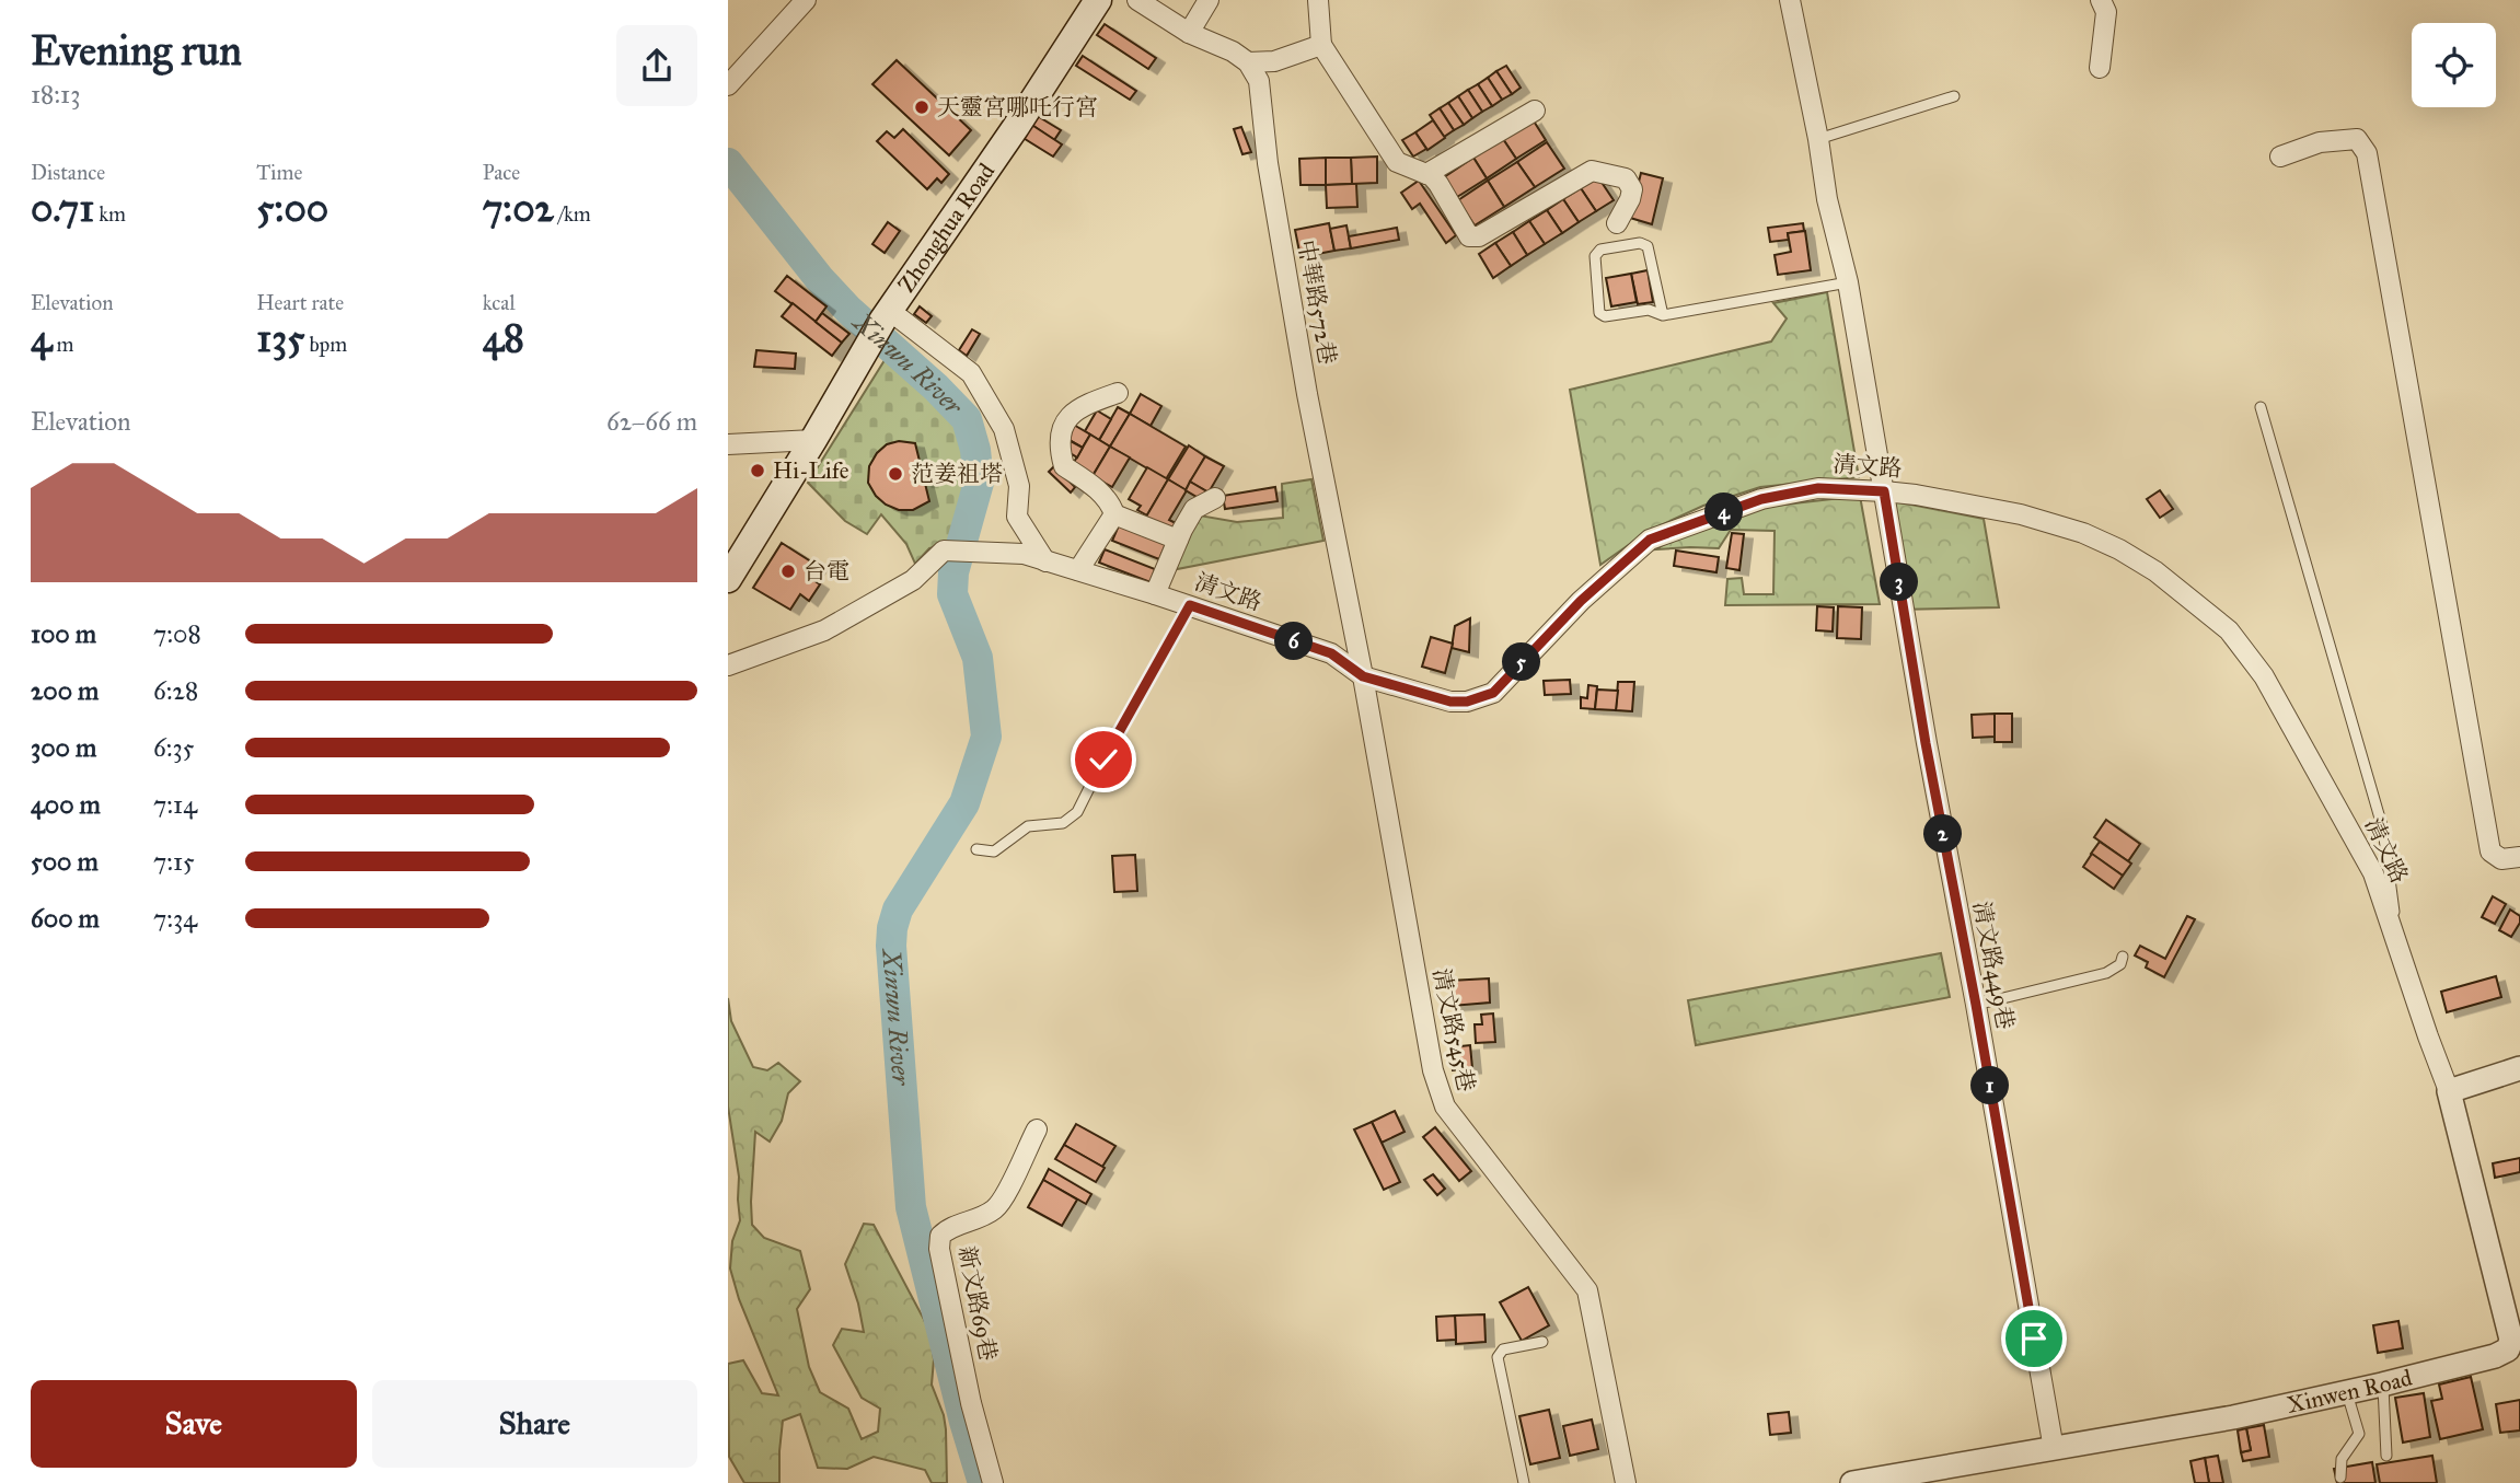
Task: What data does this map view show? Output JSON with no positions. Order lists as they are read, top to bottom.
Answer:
{
  "streets": {
    "main road": ["Zhonghua Road"],
    "street": [
      "中華路572巷",
      "清文路",
      "清文路449巷",
      "清文路545巷",
      "新文路69巷",
      "Xinwen Road"
    ]
  },
  "crossings": [
    ["中華路572巷", "清文路"],
    ["中華路572巷", "清文路545巷"],
    ["清文路", "清文路449巷"],
    ["清文路", "清文路545巷"],
    ["清文路", "Xinwen Road"],
    ["清文路449巷", "Xinwen Road"]
  ],
  "water": ["Xinwu River"],
  "places": [
    "天靈宮哪吒行宮",
    "Hi-Life",
    "范姜祖塔",
    "台電"
  ],
  "page": {
    "heading": ["Evening run", "18:13"],
    "stats": [
      ["Distance", "0.71 km"],
      ["Time", "5:00"],
      ["Pace", "7:02 /km"],
      ["Elevation", "4 m"],
      ["Heart rate", "135 bpm"],
      ["kcal", "48"]
    ],
    "chart": ["Elevation", "62–66 m"],
    "pins": [
      "4",
      "3",
      "6",
      "5",
      "2",
      "1"
    ],
    "list": [
      {
        "name": "100 m",
        "note": "7:08"
      },
      {
        "name": "200 m",
        "note": "6:28"
      },
      {
        "name": "300 m",
        "note": "6:35"
      },
      {
        "name": "400 m",
        "note": "7:14"
      },
      {
        "name": "500 m",
        "note": "7:15"
      },
      {
        "name": "600 m",
        "note": "7:34"
      }
    ],
    "buttons": ["Save", "Share"]
  }
}
